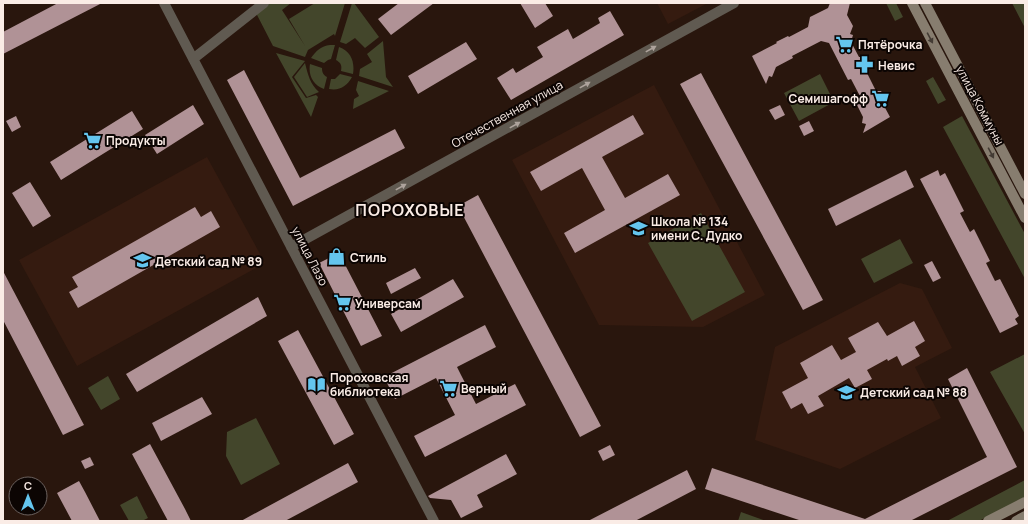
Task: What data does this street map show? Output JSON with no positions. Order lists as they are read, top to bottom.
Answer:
{
  "streets": {
    "main road": ["улица Коммуны"],
    "street": ["Отечественная улица", "улица Лазо"]
  },
  "crossings": [
    ["Отечественная улица", "улица Лазо"]
  ],
  "one_way": ["Отечественная улица"],
  "districts": ["ПОРОХОВЫЕ"],
  "places": {
    "supermarket": [
      "Пятёрочка",
      "Семишагофф",
      "Продукты",
      "Универсам",
      "Верный"
    ],
    "pharmacy": ["Невис"],
    "school or university": ["Школа № 134 имени С. Дудко", "Детский сад № 89", "Детский сад № 88"],
    "shop": ["Стиль"],
    "library": ["Пороховская библиотека"]
  },
  "north": "top"
}
